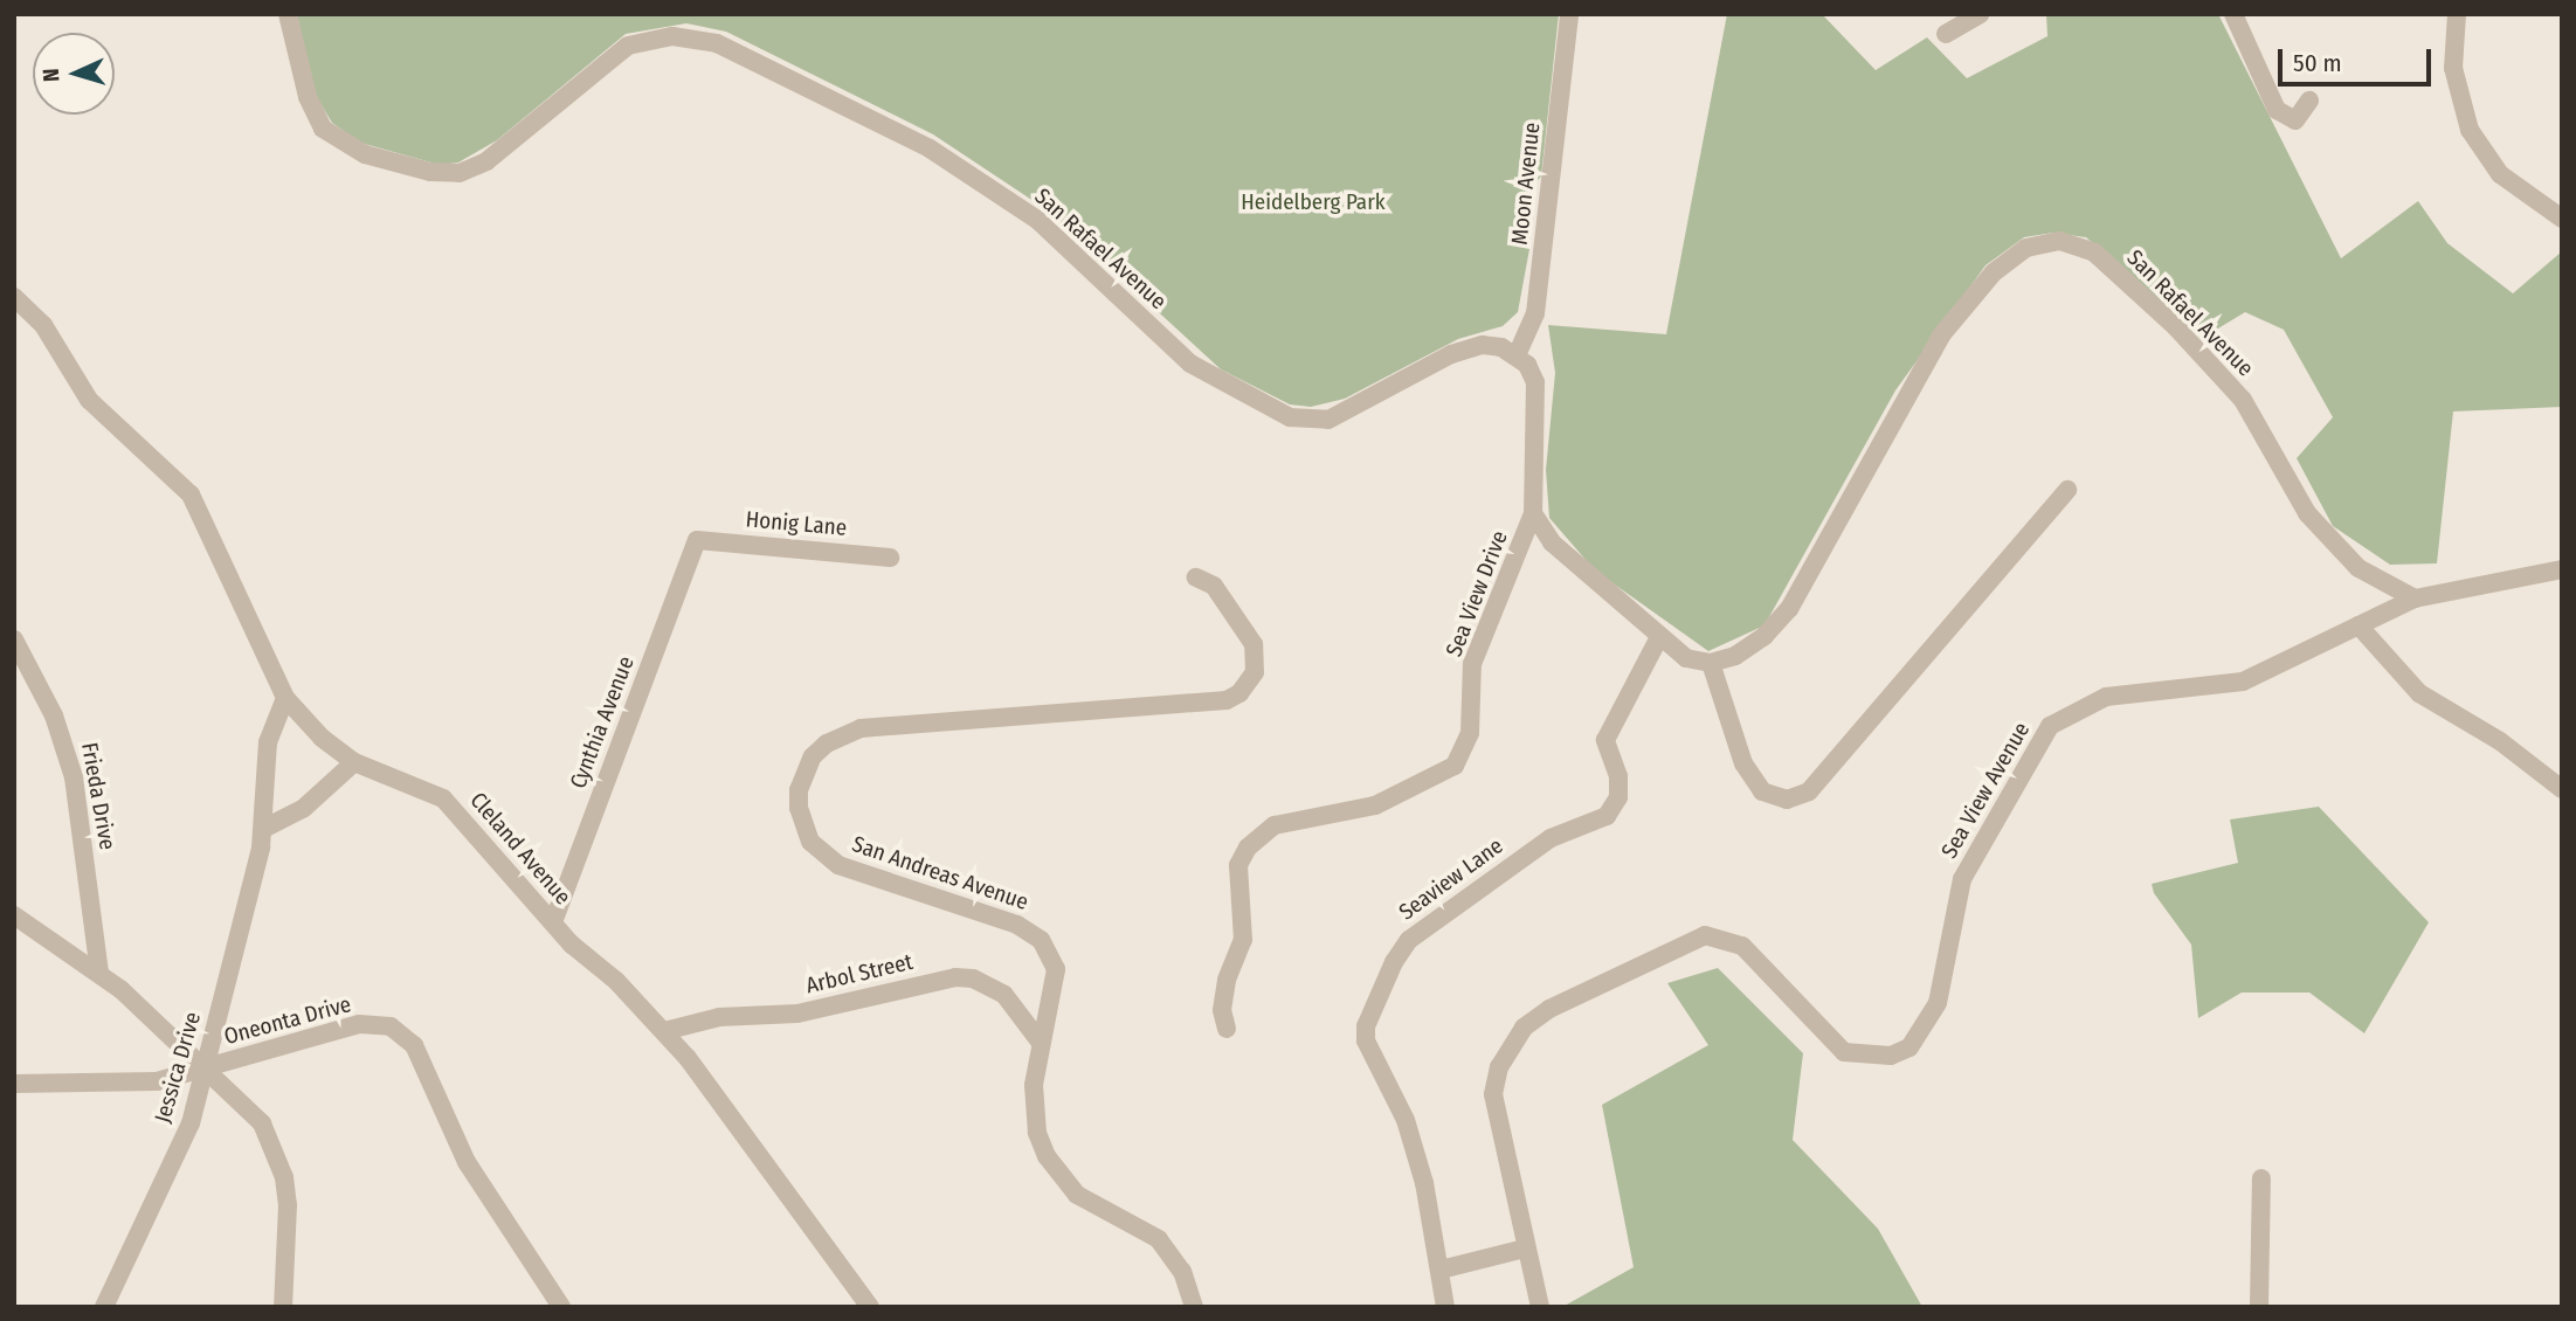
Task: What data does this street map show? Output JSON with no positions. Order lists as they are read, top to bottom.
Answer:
{
  "streets": {
    "street": [
      "Moon Avenue",
      "San Rafael Avenue",
      "Honig Lane",
      "Sea View Drive",
      "Cynthia Avenue",
      "Sea View Avenue",
      "Frieda Drive",
      "Cleland Avenue",
      "San Andreas Avenue",
      "Seaview Lane",
      "Arbol Street",
      "Oneonta Drive",
      "Jessica Drive"
    ]
  },
  "crossings": [
    ["Moon Avenue", "San Rafael Avenue"],
    ["San Rafael Avenue", "Sea View Avenue"],
    ["Honig Lane", "Cynthia Avenue"],
    ["Cynthia Avenue", "Cleland Avenue"],
    ["Cleland Avenue", "Arbol Street"],
    ["Cleland Avenue", "Jessica Drive"],
    ["San Andreas Avenue", "Arbol Street"],
    ["Oneonta Drive", "Jessica Drive"]
  ],
  "parks": ["Heidelberg Park"],
  "scale_bar": "50 m",
  "north": "left"
}
